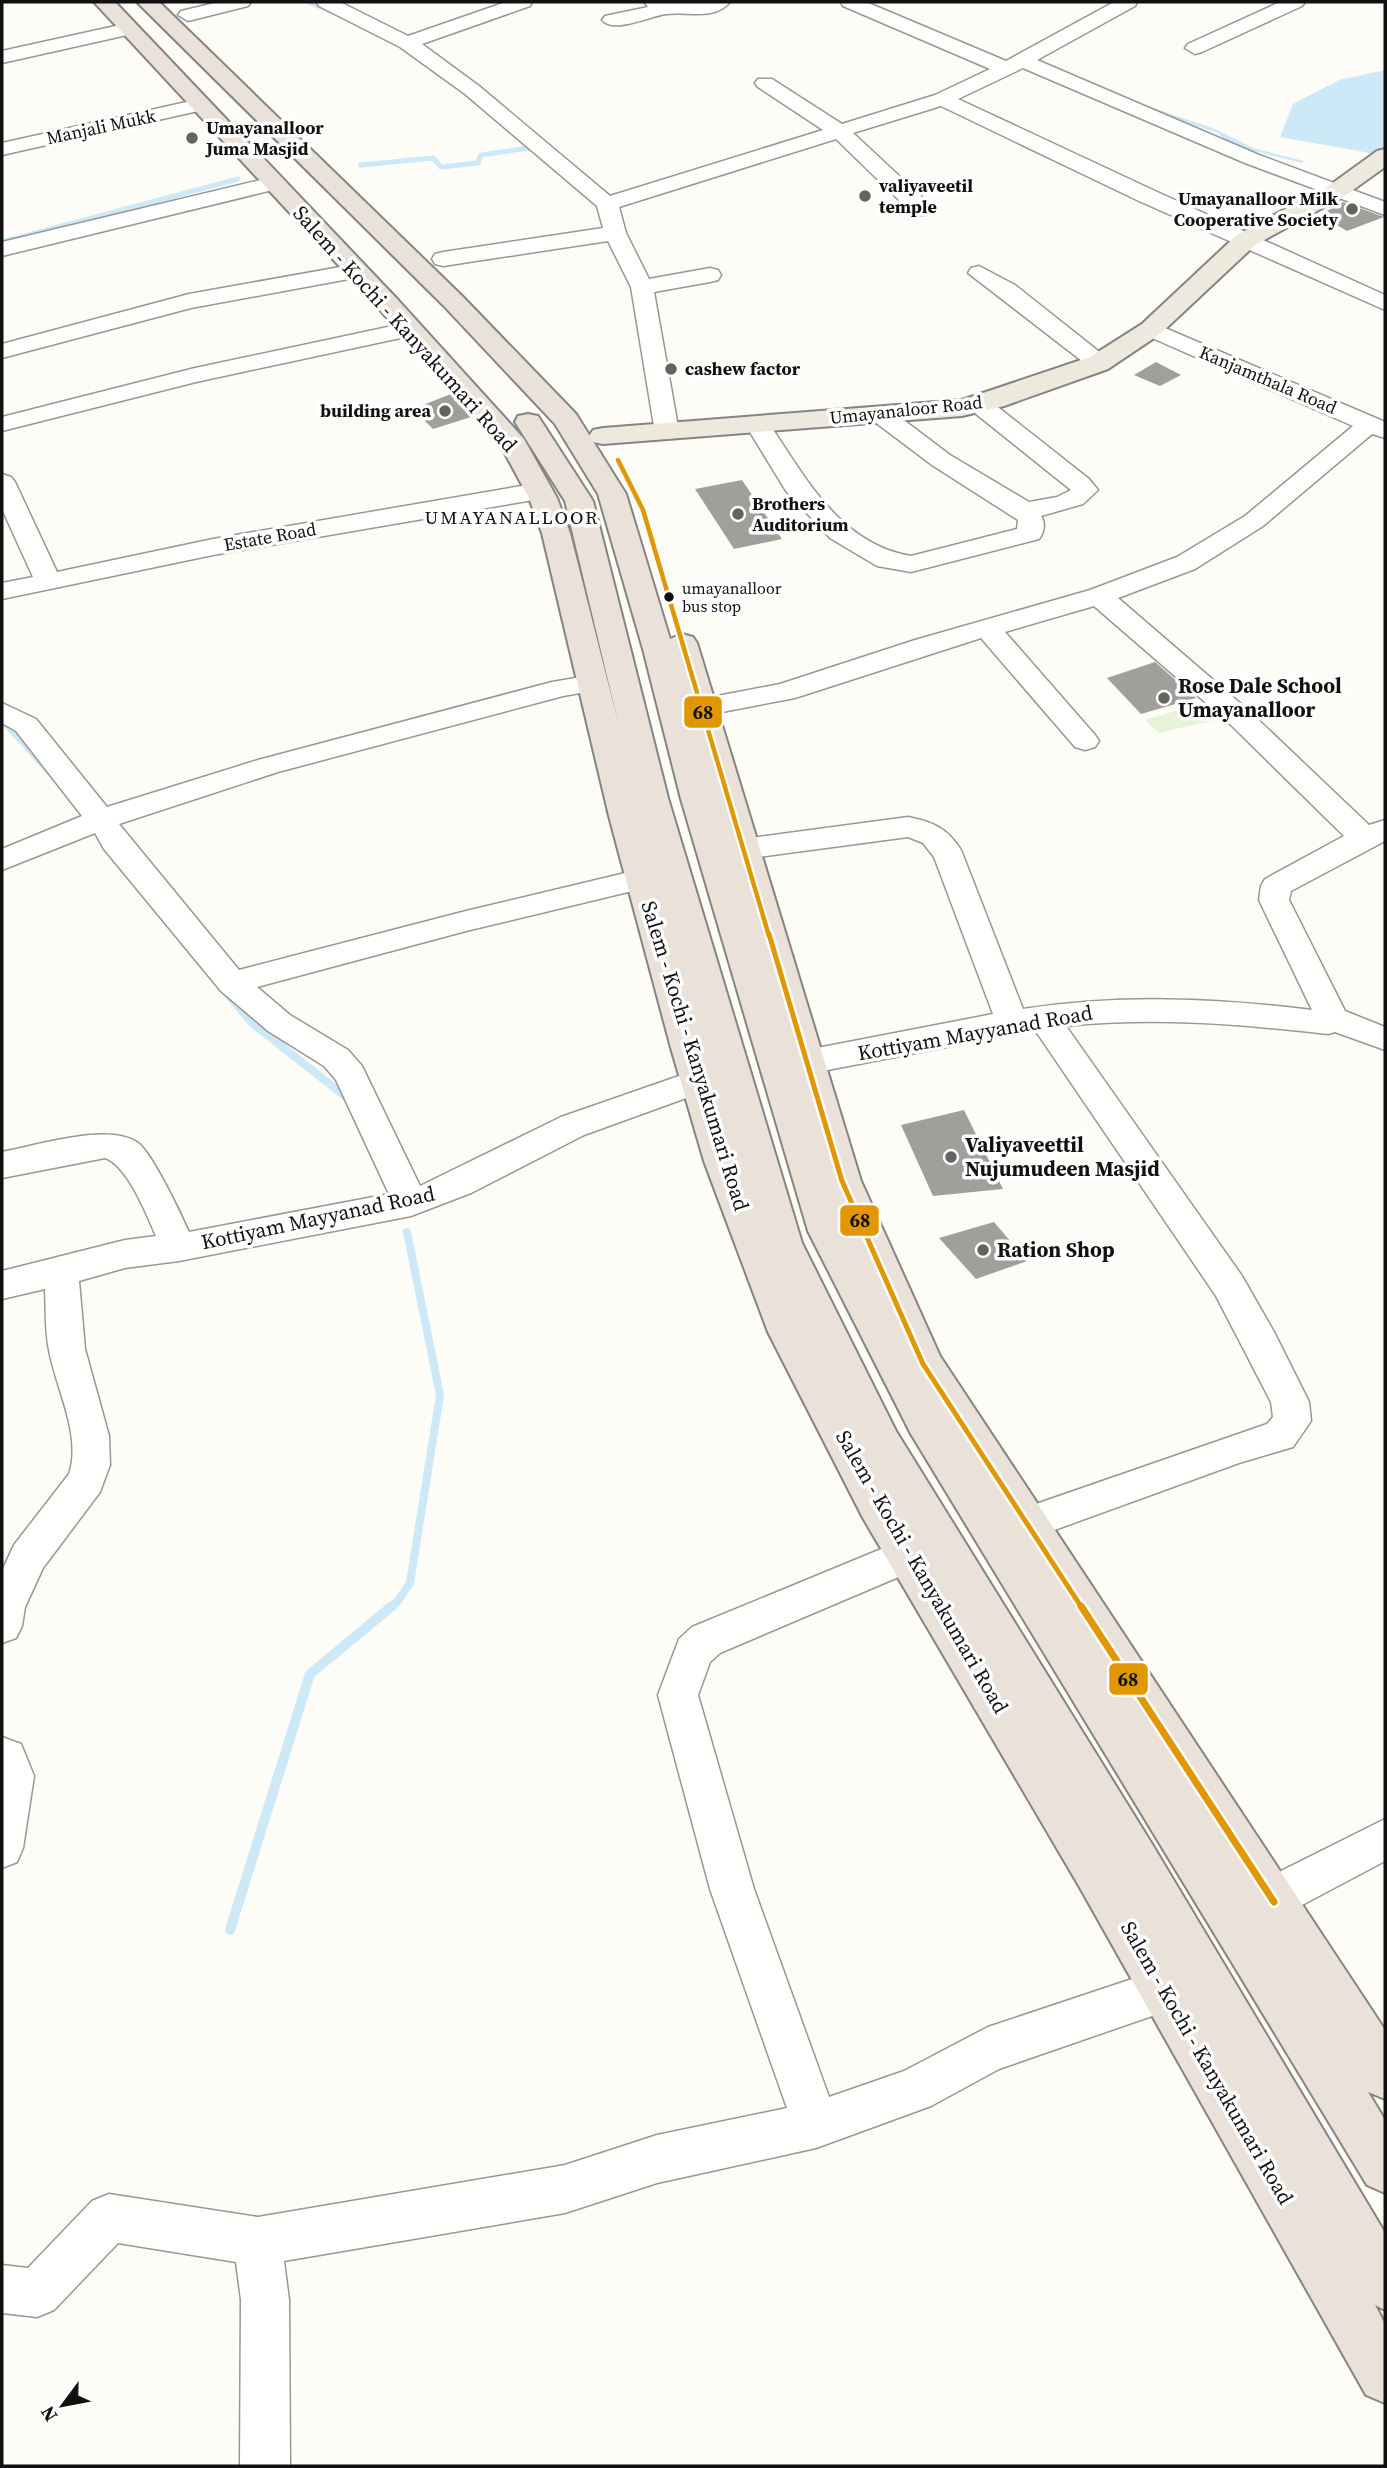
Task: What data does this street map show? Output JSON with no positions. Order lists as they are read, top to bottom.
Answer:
{
  "streets": {
    "highway": ["Salem - Kochi - Kanyakumari Road"],
    "main road": ["Umayanaloor Road"],
    "street": [
      "Manjali Mukk",
      "Kanjamthala Road",
      "Estate Road",
      "Kottiyam Mayyanad Road"
    ]
  },
  "crossings": [
    ["Manjali Mukk", "Salem - Kochi - Kanyakumari Road"],
    ["Salem - Kochi - Kanyakumari Road", "Estate Road"],
    ["Salem - Kochi - Kanyakumari Road", "Kottiyam Mayyanad Road"],
    ["Kanjamthala Road", "Umayanaloor Road"]
  ],
  "districts": ["UMAYANALLOOR"],
  "places": [
    "Umayanalloor Juma Masjid",
    "valiyaveetil temple",
    "Umayanalloor Milk Cooperative Society",
    "cashew factor",
    "building area",
    "Brothers Auditorium",
    "umayanalloor bus stop",
    "Rose Dale School Umayanalloor",
    "Valiyaveettil Nujumudeen Masjid",
    "Ration Shop"
  ],
  "lines": ["transit line 68"],
  "north": "bottom left"
}
